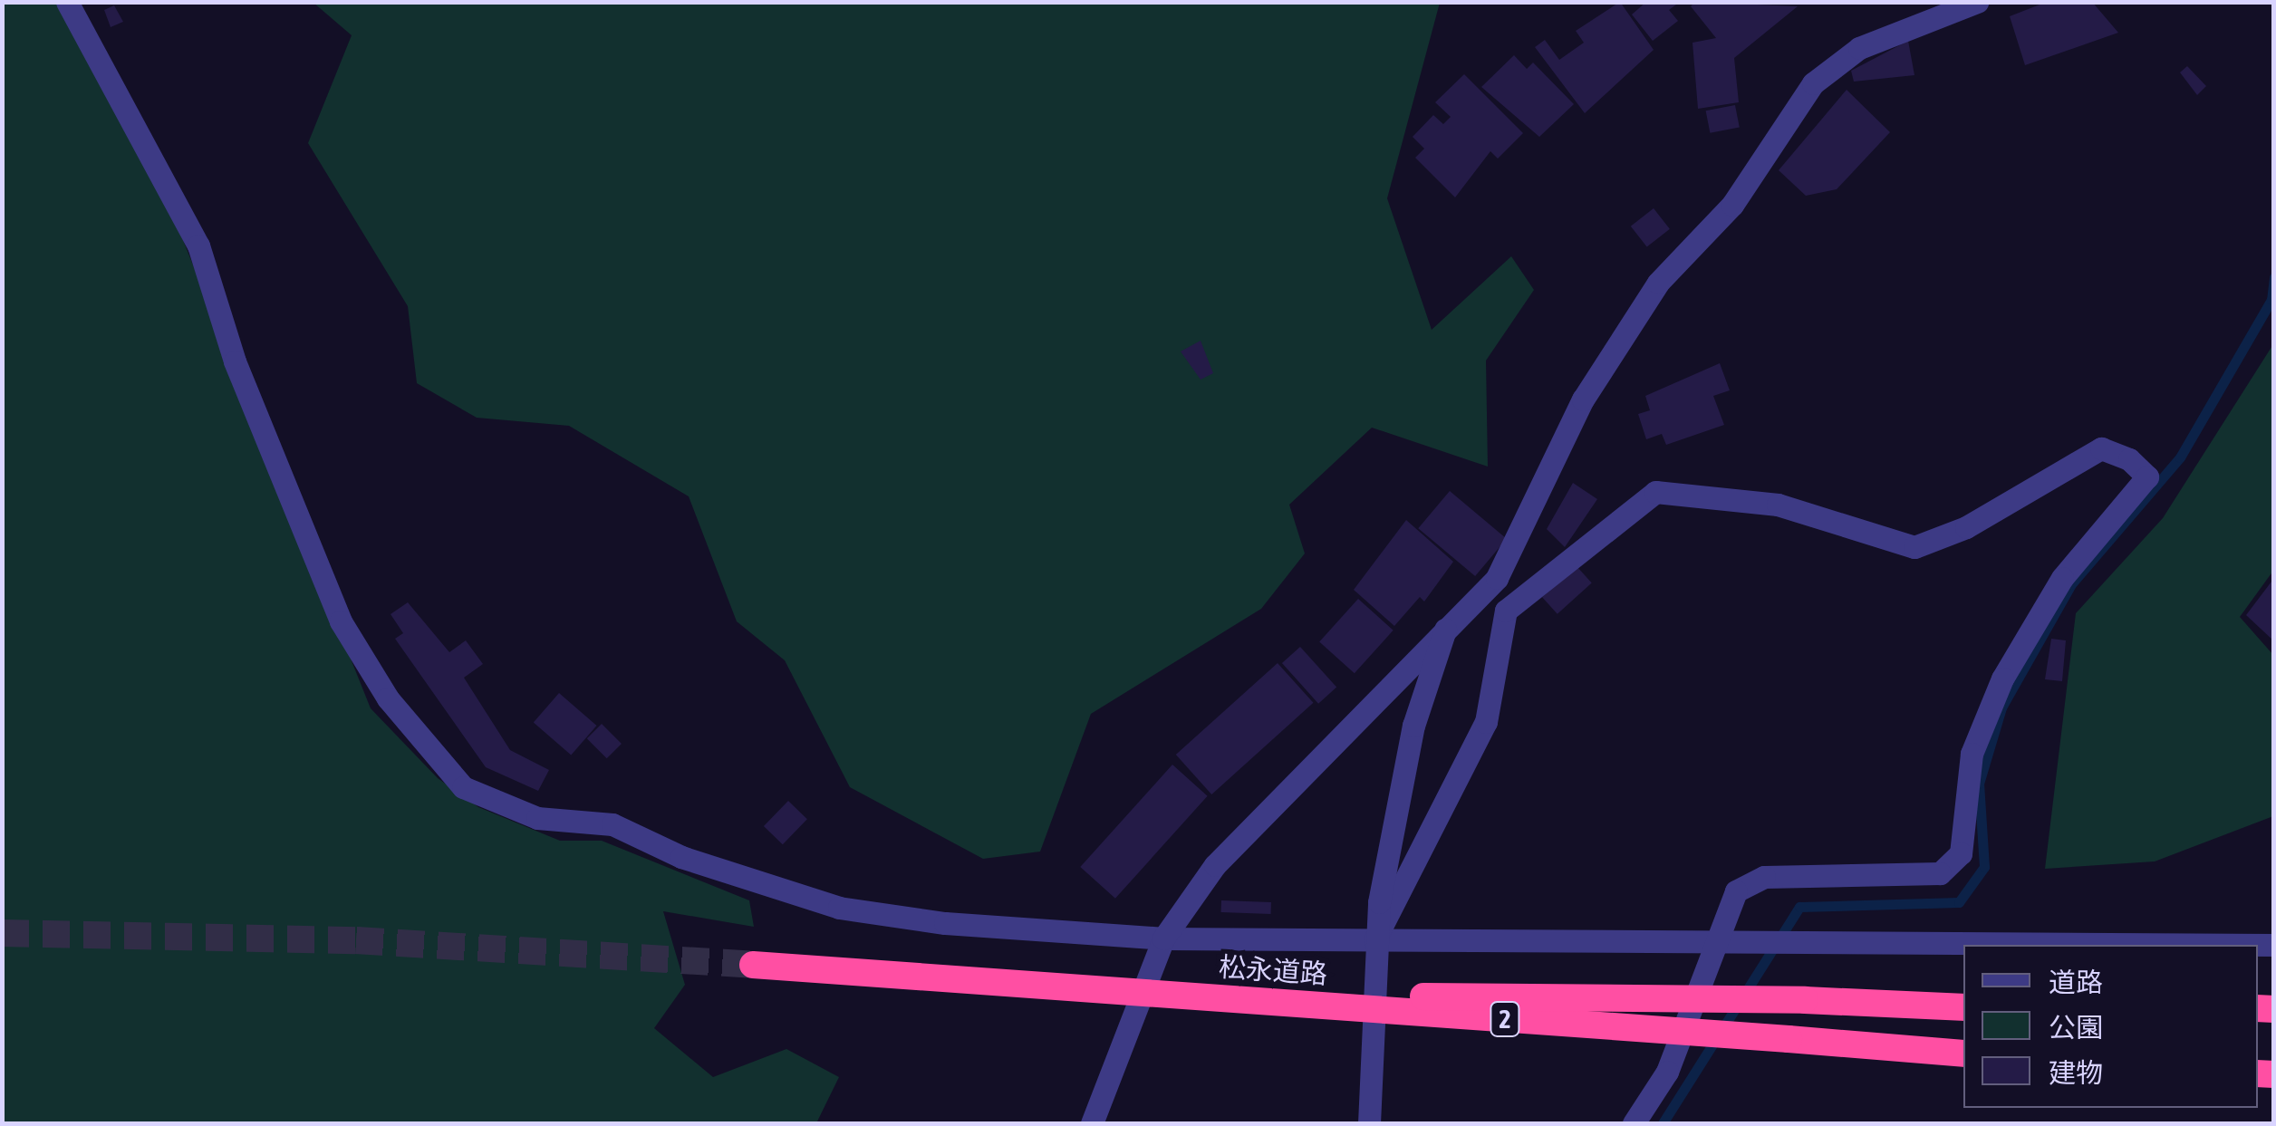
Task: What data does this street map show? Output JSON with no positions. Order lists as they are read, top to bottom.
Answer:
{
  "streets": {
    "highway": ["松永道路", "2"]
  },
  "legend": ["道路", "公園", "建物"]
}
